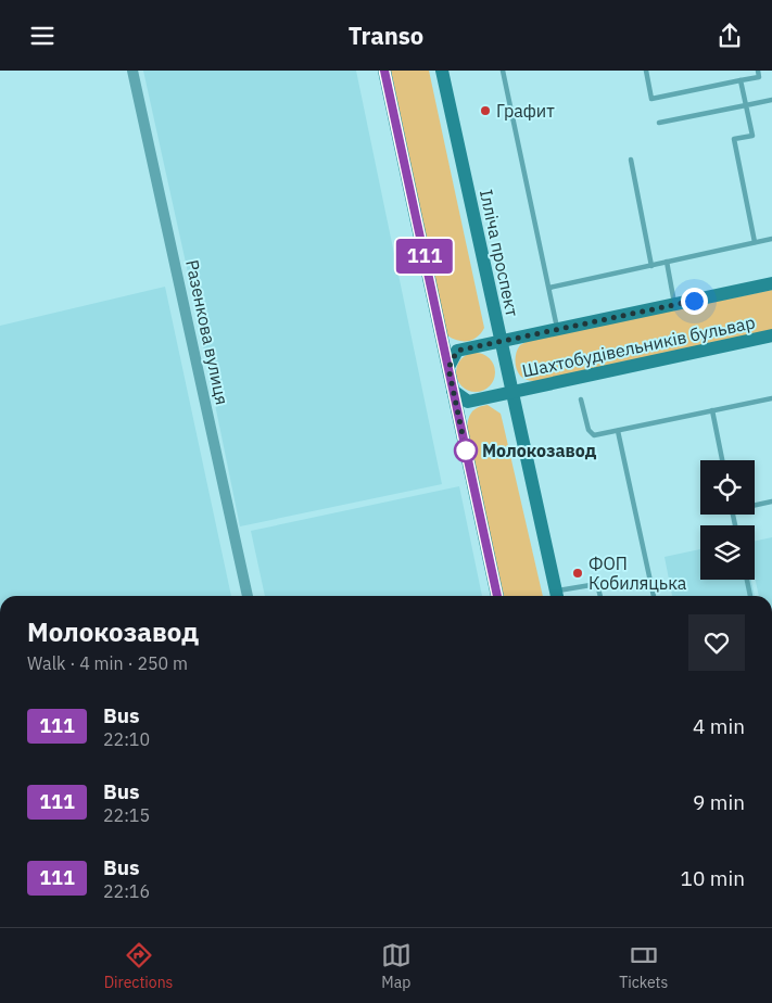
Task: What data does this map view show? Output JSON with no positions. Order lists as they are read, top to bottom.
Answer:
{
  "streets": {
    "main road": ["Ілліча проспект", "Шахтобудівельників бульвар"],
    "street": ["Разенкова вулиця"]
  },
  "crossings": [
    ["Ілліча проспект", "Шахтобудівельників бульвар"]
  ],
  "places": ["Графит", "Молокозавод", "ФОП Кобиляцька"],
  "lines": ["bus line 111"],
  "page": {
    "header": "Transo",
    "on_map": "111",
    "heading": ["Молокозавод", "Walk · 4 min · 250 m"],
    "list": [
      {
        "mark": "111",
        "name": "Bus",
        "note": "22:10",
        "value": "4 min"
      },
      {
        "mark": "111",
        "name": "Bus",
        "note": "22:15",
        "value": "9 min"
      },
      {
        "mark": "111",
        "name": "Bus",
        "note": "22:16",
        "value": "10 min"
      }
    ],
    "tabs": ["Directions", "Map", "Tickets"]
  }
}
